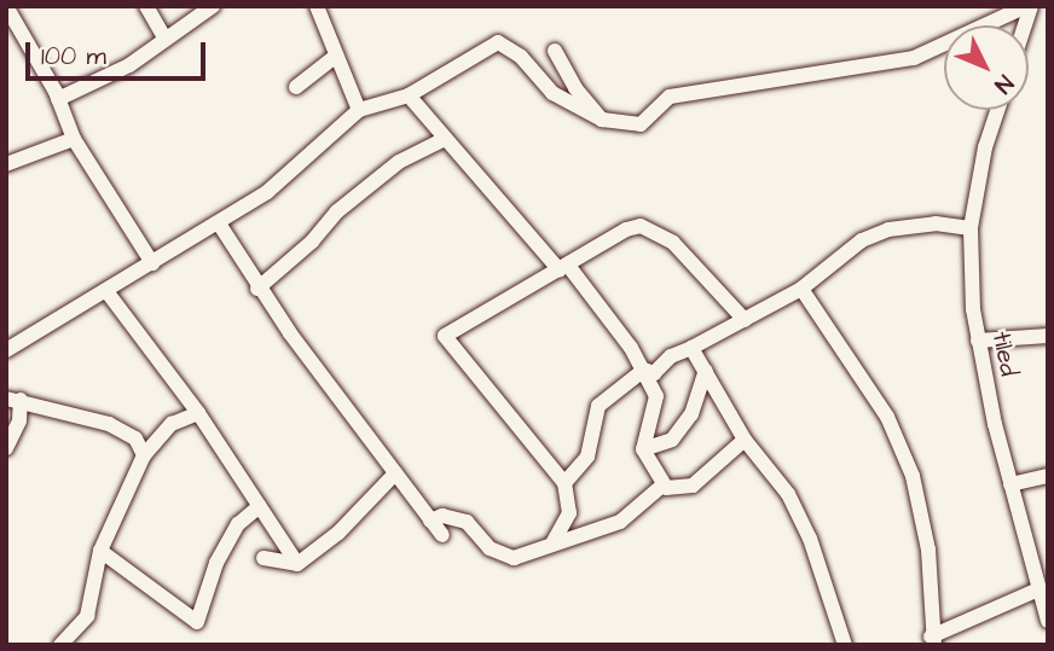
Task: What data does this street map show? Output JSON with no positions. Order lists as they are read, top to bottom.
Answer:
{
  "streets": {
    "street": ["tiled"]
  },
  "scale_bar": "100 m",
  "north": "bottom right"
}
